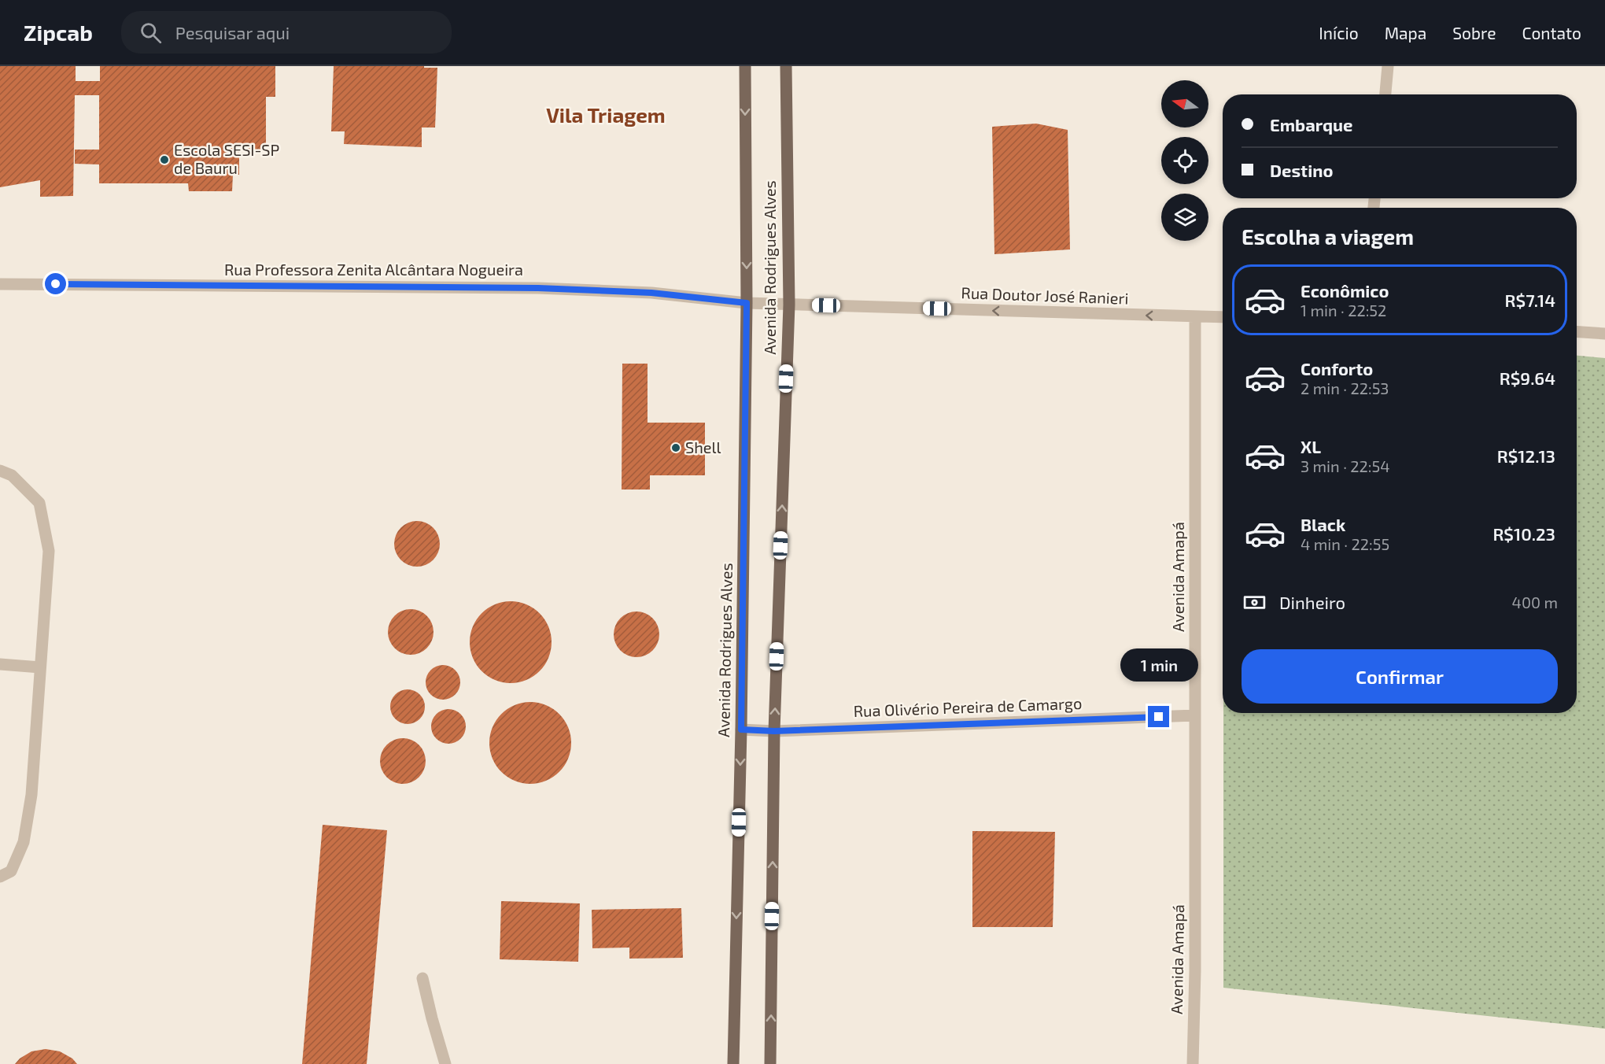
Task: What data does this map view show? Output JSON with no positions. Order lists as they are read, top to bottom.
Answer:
{
  "streets": {
    "main road": ["Avenida Rodrigues Alves"],
    "street": [
      "Rua Professora Zenita Alcântara Nogueira",
      "Rua Doutor José Ranieri",
      "Avenida Amapá",
      "Rua Olivério Pereira de Camargo"
    ]
  },
  "crossings": [
    ["Avenida Rodrigues Alves", "Rua Professora Zenita Alcântara Nogueira"],
    ["Avenida Rodrigues Alves", "Rua Doutor José Ranieri"],
    ["Avenida Rodrigues Alves", "Rua Olivério Pereira de Camargo"],
    ["Rua Professora Zenita Alcântara Nogueira", "Rua Doutor José Ranieri"],
    ["Rua Doutor José Ranieri", "Avenida Amapá"],
    ["Avenida Amapá", "Rua Olivério Pereira de Camargo"]
  ],
  "one_way": ["Rua Doutor José Ranieri"],
  "districts": ["Vila Triagem"],
  "places": ["Escola SESI-SP de Bauru", "Shell"],
  "north": "left",
  "page": {
    "header": "Zipcab",
    "search": "Pesquisar aqui",
    "nav": [
      "Início",
      "Mapa",
      "Sobre",
      "Contato"
    ],
    "banner": ["Embarque", "Destino"],
    "heading": "Escolha a viagem",
    "list": [
      {
        "name": "Econômico",
        "note": "1 min · 22:52",
        "value": "R$7.14"
      },
      {
        "name": "Conforto",
        "note": "2 min · 22:53",
        "value": "R$9.64"
      },
      {
        "name": "XL",
        "note": "3 min · 22:54",
        "value": "R$12.13"
      },
      {
        "name": "Black",
        "note": "4 min · 22:55",
        "value": "R$10.23"
      }
    ],
    "pay": ["Dinheiro", "400 m"],
    "buttons": "Confirmar",
    "bubble": "1 min"
  }
}
